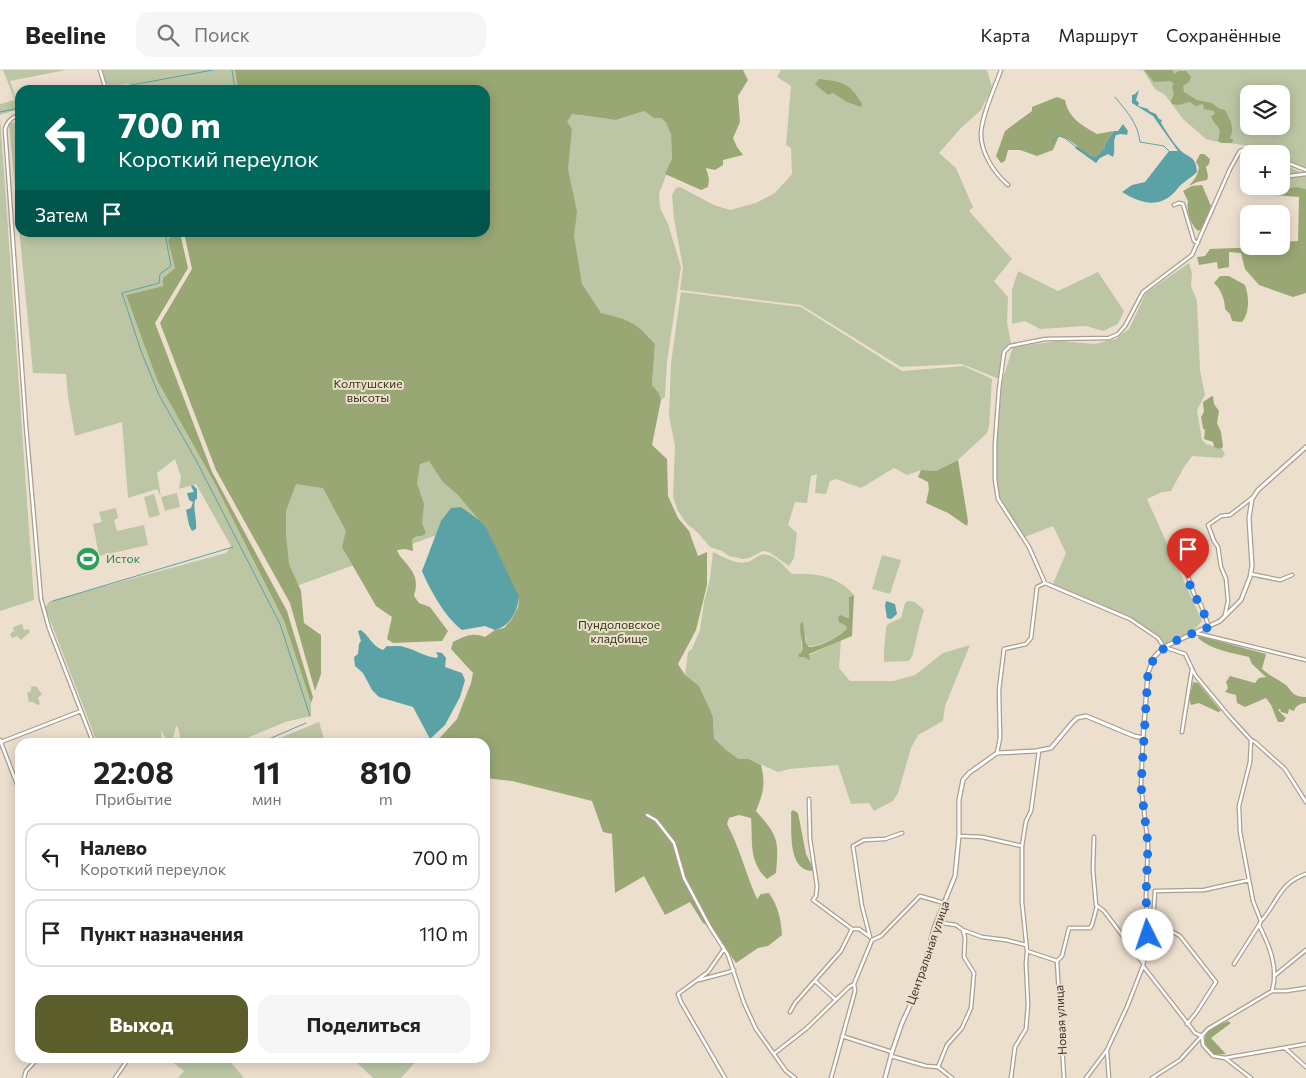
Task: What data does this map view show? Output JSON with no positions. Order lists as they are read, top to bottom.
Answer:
{
  "streets": {
    "street": ["Центральная улица", "Новая улица"]
  },
  "parks": ["Колтушские высоты", "Пундоловское кладбище"],
  "places": {
    "sports": ["Исток"]
  },
  "page": {
    "header": "Beeline",
    "search": "Поиск",
    "nav": ["Карта", "Маршрут", "Сохранённые"],
    "map_buttons": ["+", "−"],
    "turn": ["700 m", "Короткий переулок"],
    "then": "Затем",
    "eta": [
      "22:08",
      "Прибытие",
      "11",
      "мин",
      "810",
      "m"
    ],
    "list": [
      {
        "name": "Налево",
        "note": "Короткий переулок",
        "value": "700 m"
      },
      {
        "name": "Пункт назначения",
        "value": "110 m"
      }
    ],
    "buttons": ["Выход", "Поделиться"]
  }
}
